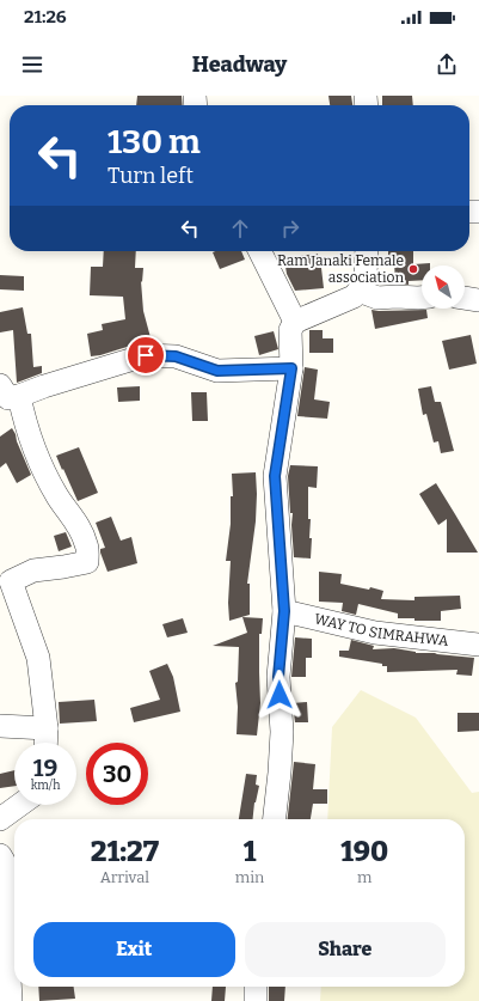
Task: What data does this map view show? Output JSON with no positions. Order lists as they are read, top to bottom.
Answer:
{
  "streets": {
    "street": ["WAY TO SIMRAHWA"]
  },
  "places": ["Ram Janaki Female association"],
  "north": "top left",
  "page": {
    "status": "21:26",
    "header": "Headway",
    "turn": ["130 m", "Turn left"],
    "speed": "19 km/h",
    "limit": "30",
    "eta": [
      "21:27",
      "Arrival",
      "1",
      "min",
      "190",
      "m"
    ],
    "buttons": ["Exit", "Share"]
  }
}
